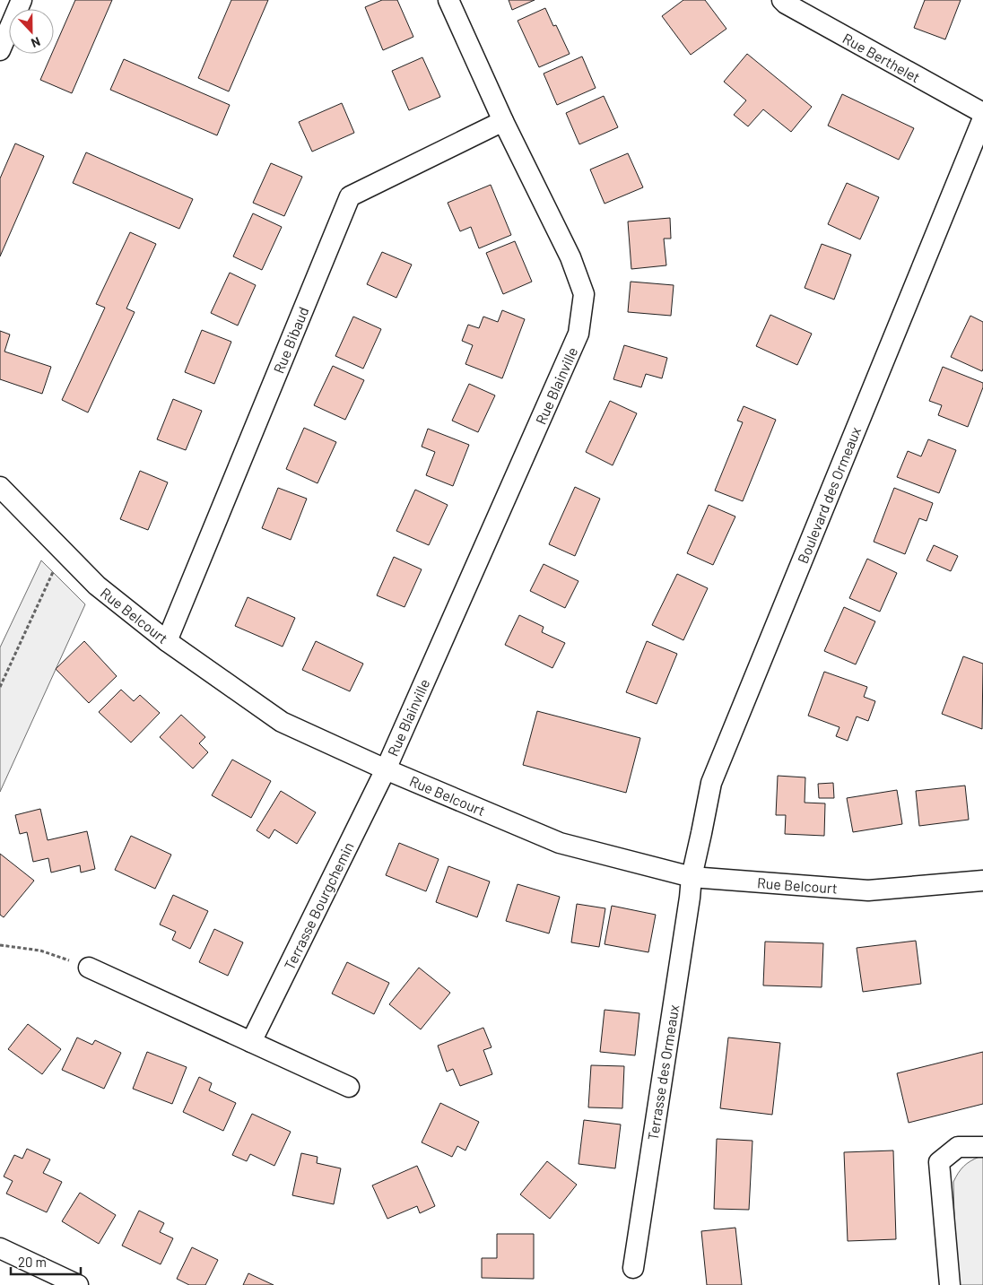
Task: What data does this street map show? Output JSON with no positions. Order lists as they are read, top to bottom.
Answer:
{
  "streets": {
    "street": [
      "Rue Berthelet",
      "Rue Bibaud",
      "Rue Blainville",
      "Boulevard des Ormeaux",
      "Rue Belcourt",
      "Terrasse Bourgchemin",
      "Terrasse des Ormeaux"
    ]
  },
  "crossings": [
    ["Rue Bibaud", "Rue Blainville"],
    ["Rue Bibaud", "Rue Belcourt"],
    ["Rue Blainville", "Rue Belcourt"],
    ["Rue Blainville", "Terrasse Bourgchemin"],
    ["Boulevard des Ormeaux", "Rue Belcourt"],
    ["Boulevard des Ormeaux", "Terrasse des Ormeaux"],
    ["Rue Belcourt", "Terrasse Bourgchemin"],
    ["Rue Belcourt", "Terrasse des Ormeaux"]
  ],
  "scale_bar": "20 m",
  "north": "bottom"
}
